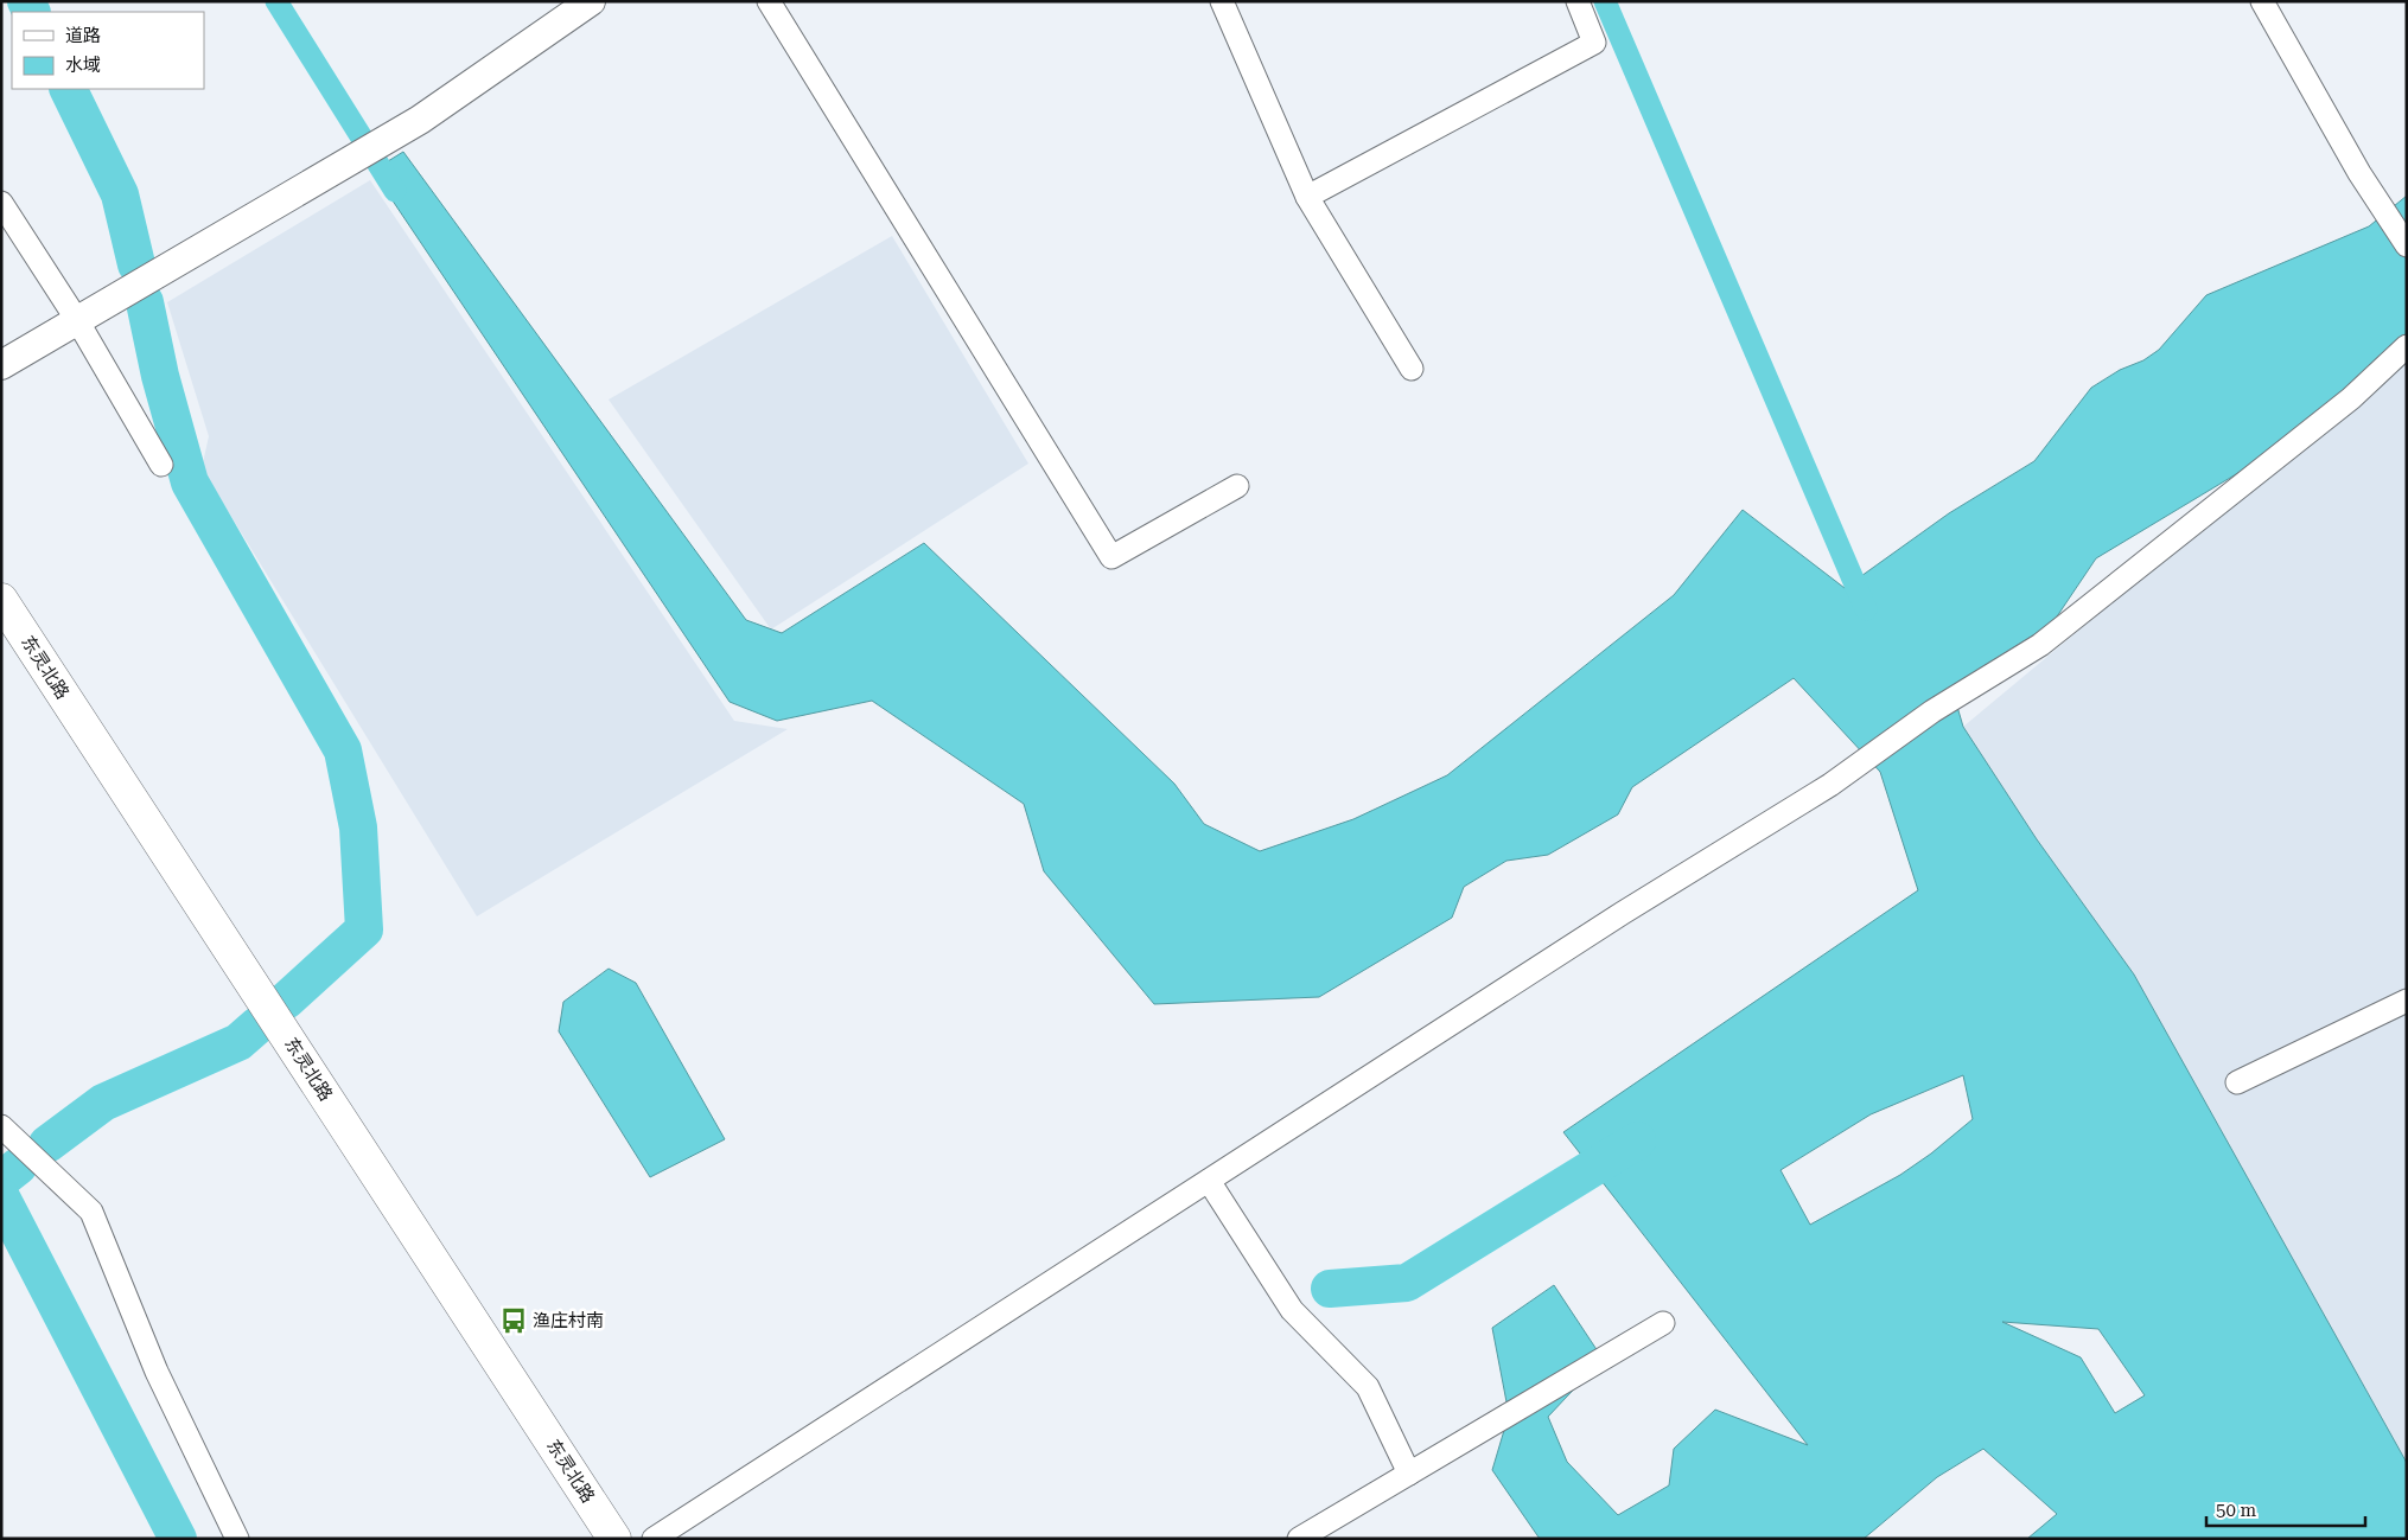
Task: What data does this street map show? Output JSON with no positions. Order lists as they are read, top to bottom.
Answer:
{
  "streets": {
    "main road": ["东灵北路"]
  },
  "places": {
    "bus stop": ["渔庄村南"]
  },
  "legend": ["道路", "水域"],
  "scale_bar": "50 m"
}
